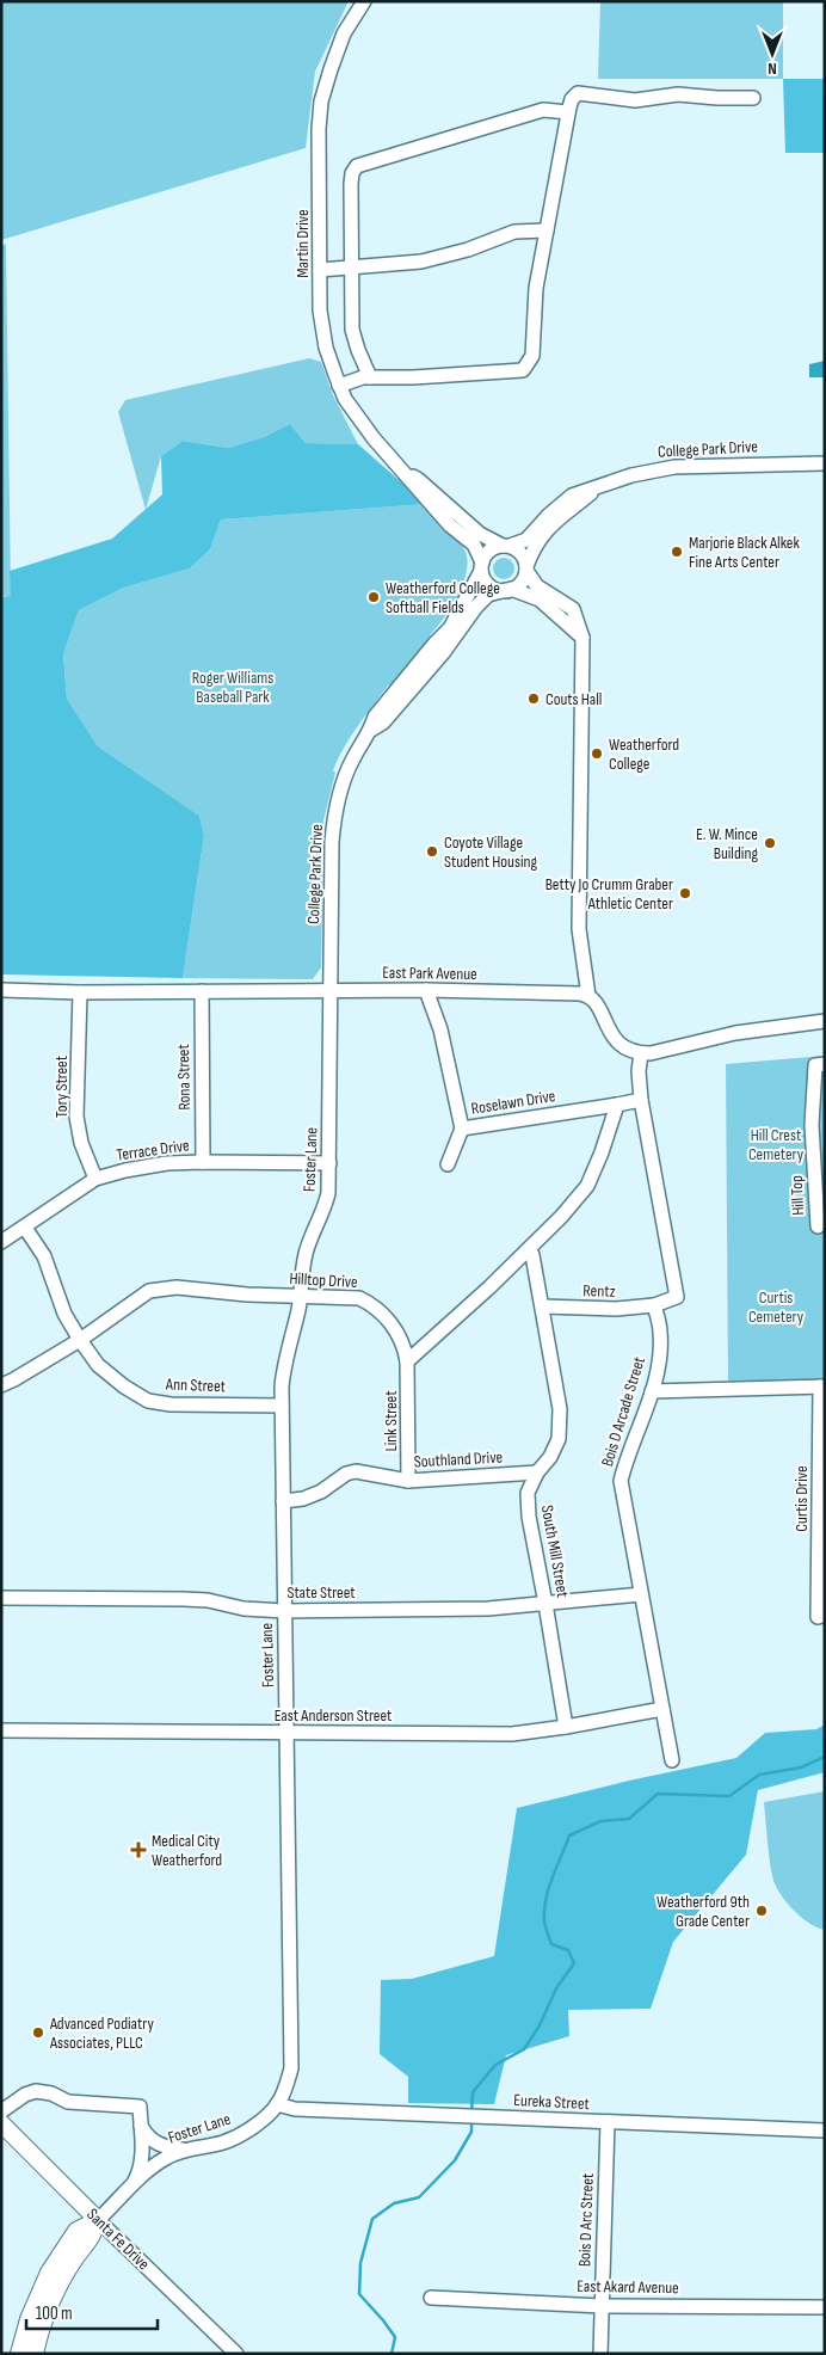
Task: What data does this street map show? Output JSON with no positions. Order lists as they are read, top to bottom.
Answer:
{
  "streets": {
    "main road": ["Santa Fe Drive"],
    "street": [
      "Martin Drive",
      "College Park Drive",
      "East Park Avenue",
      "Rona Street",
      "Tory Street",
      "Roselawn Drive",
      "Terrace Drive",
      "Foster Lane",
      "Hill Top",
      "Hilltop Drive",
      "Rentz",
      "Ann Street",
      "Bois D Arcade Street",
      "Link Street",
      "Southland Drive",
      "Curtis Drive",
      "South Mill Street",
      "State Street",
      "East Anderson Street",
      "Eureka Street",
      "Bois D Arc Street",
      "East Akard Avenue"
    ]
  },
  "crossings": [
    ["Martin Drive", "College Park Drive"],
    ["College Park Drive", "East Park Avenue"],
    ["College Park Drive", "Foster Lane"],
    ["East Park Avenue", "Rona Street"],
    ["East Park Avenue", "Tory Street"],
    ["East Park Avenue", "Roselawn Drive"],
    ["East Park Avenue", "Foster Lane"],
    ["Rona Street", "Terrace Drive"],
    ["Tory Street", "Terrace Drive"],
    ["Terrace Drive", "Foster Lane"],
    ["Terrace Drive", "Ann Street"],
    ["Foster Lane", "Hilltop Drive"],
    ["Foster Lane", "Ann Street"],
    ["Foster Lane", "Southland Drive"],
    ["Foster Lane", "State Street"],
    ["Foster Lane", "East Anderson Street"],
    ["Foster Lane", "Eureka Street"],
    ["Foster Lane", "Santa Fe Drive"],
    ["Hilltop Drive", "Ann Street"],
    ["Hilltop Drive", "Link Street"],
    ["Rentz", "Bois D Arcade Street"],
    ["Rentz", "South Mill Street"],
    ["Bois D Arcade Street", "State Street"],
    ["Bois D Arcade Street", "East Anderson Street"],
    ["Link Street", "Southland Drive"],
    ["Southland Drive", "South Mill Street"],
    ["South Mill Street", "State Street"],
    ["South Mill Street", "East Anderson Street"],
    ["Eureka Street", "Bois D Arc Street"],
    ["Bois D Arc Street", "East Akard Avenue"]
  ],
  "parks": ["Roger Williams Baseball Park", "Hill Crest Cemetery", "Curtis Cemetery"],
  "places": {
    "other": [
      "Marjorie Black Alkek Fine Arts Center",
      "Weatherford College Softball Fields",
      "Couts Hall",
      "Weatherford College",
      "E. W. Mince Building",
      "Coyote Village Student Housing",
      "Betty Jo Crumm Graber Athletic Center",
      "Weatherford 9th Grade Center",
      "Advanced Podiatry Associates, PLLC"
    ],
    "health": ["Medical City Weatherford"]
  },
  "scale_bar": "100 m",
  "north": "bottom"
}
